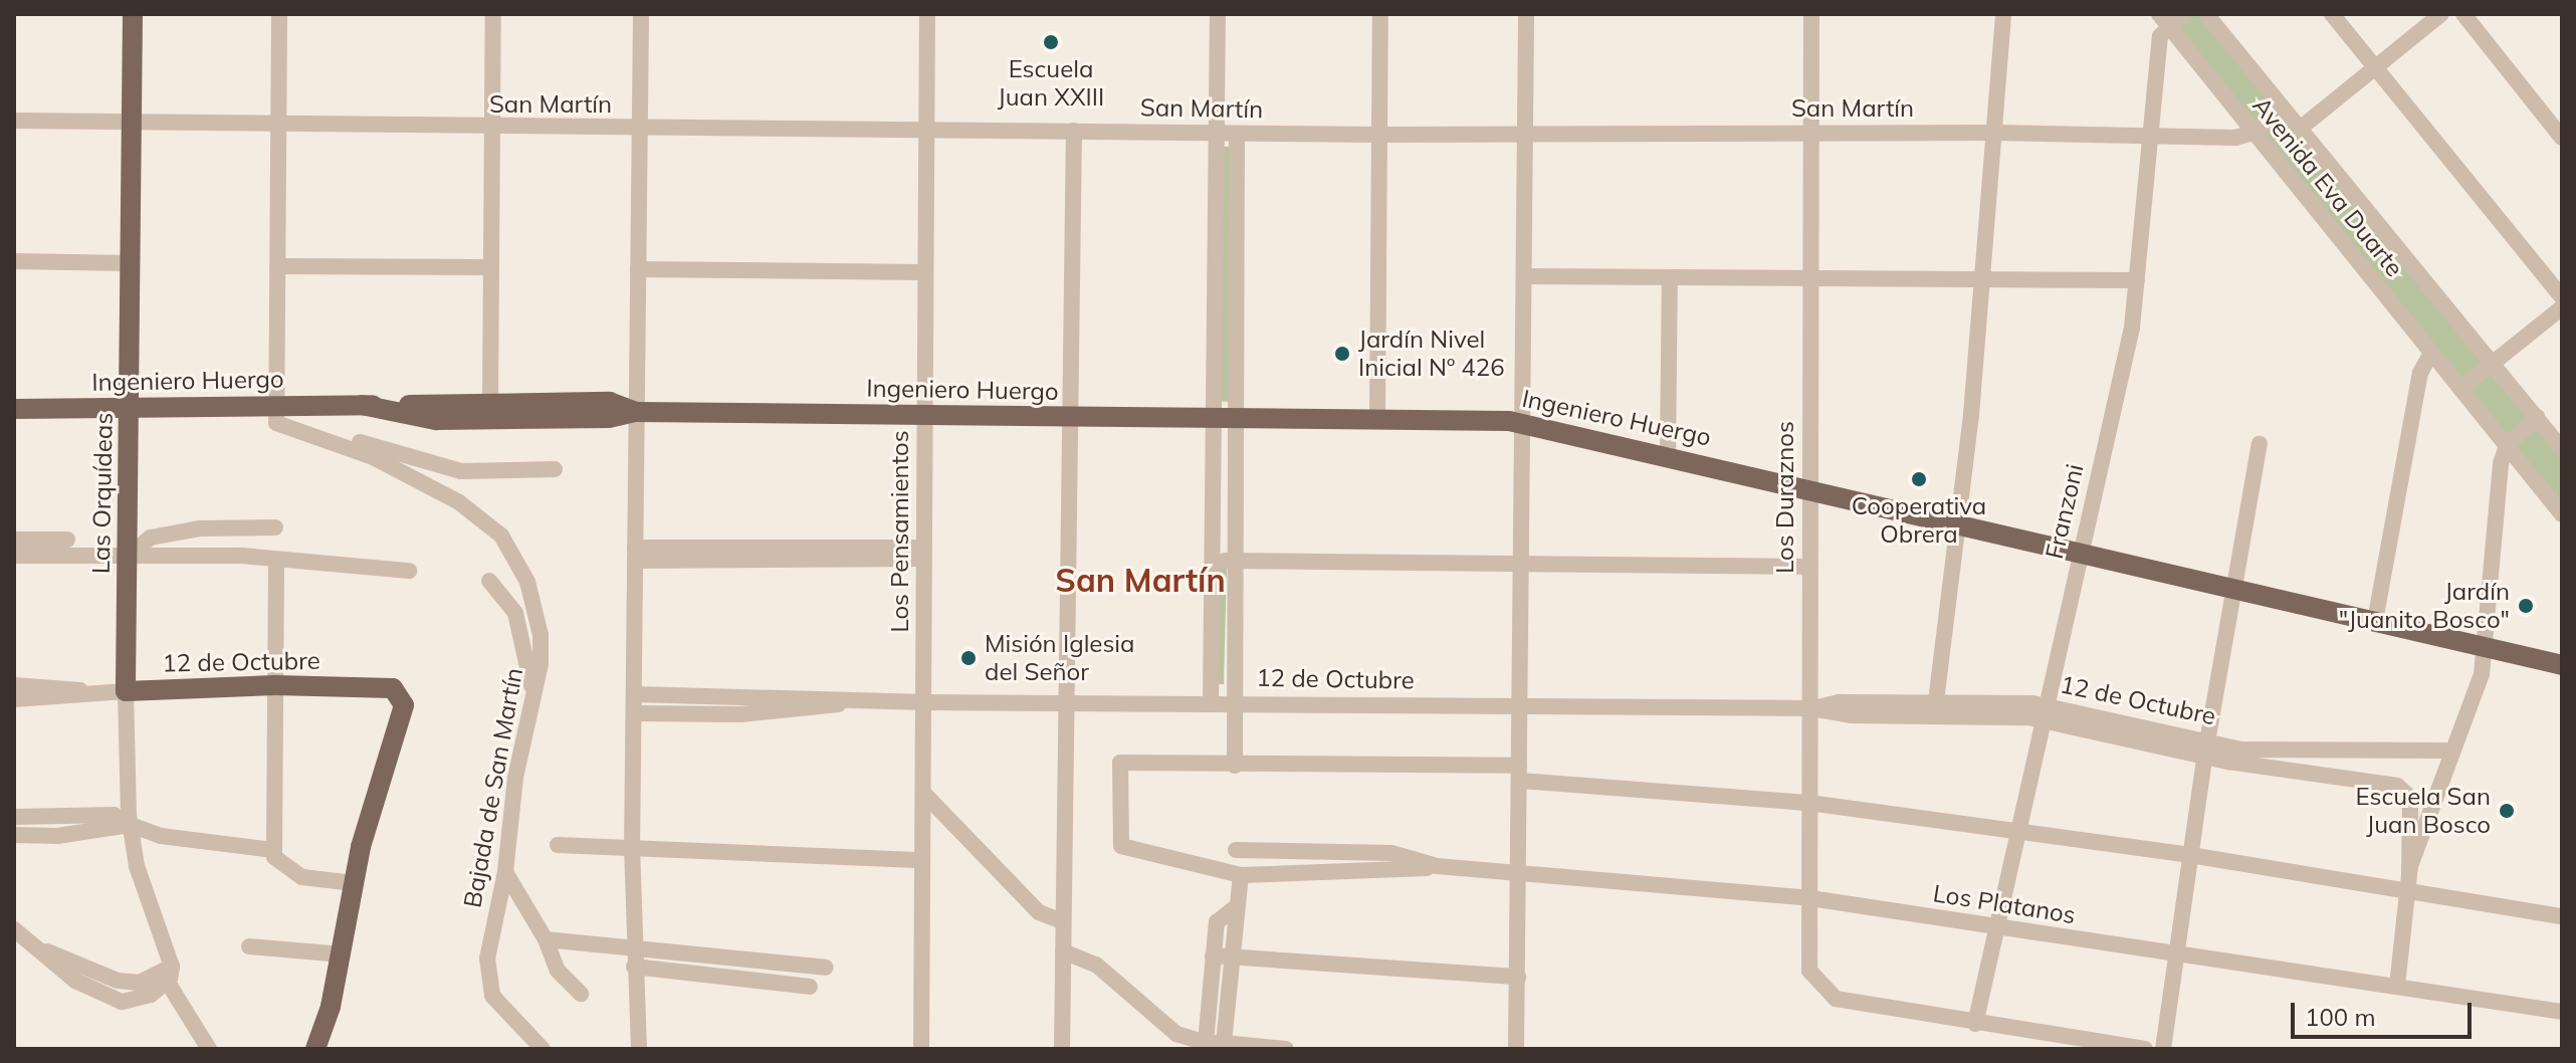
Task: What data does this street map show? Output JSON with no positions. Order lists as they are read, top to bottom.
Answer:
{
  "streets": {
    "main road": ["Ingeniero Huergo", "Las Orquídeas", "12 de Octubre"],
    "street": [
      "San Martín",
      "Avenida Eva Duarte",
      "Los Duraznos",
      "Franzoni",
      "Los Pensamientos",
      "Bajada de San Martín",
      "Los Platanos"
    ]
  },
  "crossings": [
    ["San Martín", "Avenida Eva Duarte"],
    ["San Martín", "Las Orquídeas"],
    ["San Martín", "Los Duraznos"],
    ["San Martín", "Franzoni"],
    ["San Martín", "Los Pensamientos"],
    ["Avenida Eva Duarte", "Franzoni"],
    ["Ingeniero Huergo", "Las Orquídeas"],
    ["Ingeniero Huergo", "Los Duraznos"],
    ["Ingeniero Huergo", "Franzoni"],
    ["Ingeniero Huergo", "Los Pensamientos"],
    ["Ingeniero Huergo", "Bajada de San Martín"],
    ["Las Orquídeas", "12 de Octubre"],
    ["Los Duraznos", "Franzoni"],
    ["Los Duraznos", "12 de Octubre"],
    ["Los Duraznos", "Los Platanos"],
    ["Franzoni", "12 de Octubre"],
    ["Franzoni", "Los Platanos"],
    ["Los Pensamientos", "12 de Octubre"]
  ],
  "districts": ["San Martín"],
  "places": [
    "Escuela Juan XXIII",
    "Jardín Nivel Inicial Nº 426",
    "Cooperativa Obrera",
    "Jardín \"Juanito Bosco\"",
    "Misión Iglesia del Señor",
    "Escuela San Juan Bosco"
  ],
  "scale_bar": "100 m"
}
